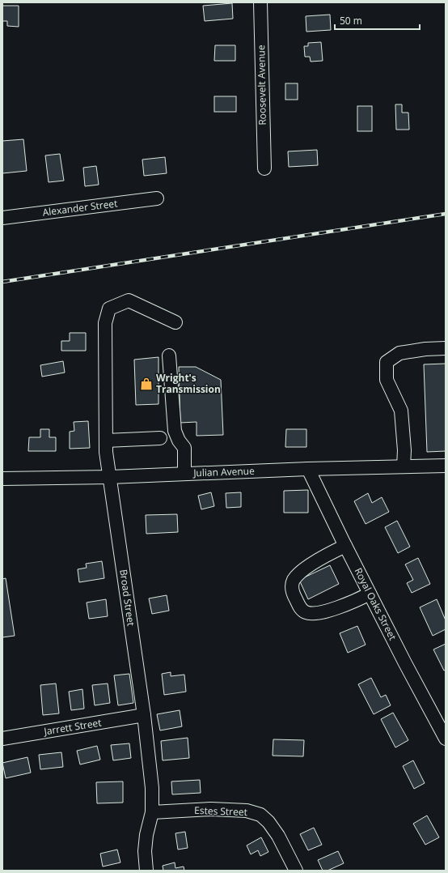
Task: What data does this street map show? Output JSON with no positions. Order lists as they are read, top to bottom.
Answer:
{
  "streets": {
    "street": [
      "Roosevelt Avenue",
      "Alexander Street",
      "Julian Avenue",
      "Broad Street",
      "Royal Oaks Street",
      "Jarrett Street",
      "Estes Street"
    ]
  },
  "crossings": [
    ["Julian Avenue", "Broad Street"],
    ["Julian Avenue", "Royal Oaks Street"],
    ["Broad Street", "Jarrett Street"],
    ["Broad Street", "Estes Street"]
  ],
  "places": {
    "shop": ["Wright's Transmission"]
  },
  "scale_bar": "50 m"
}
